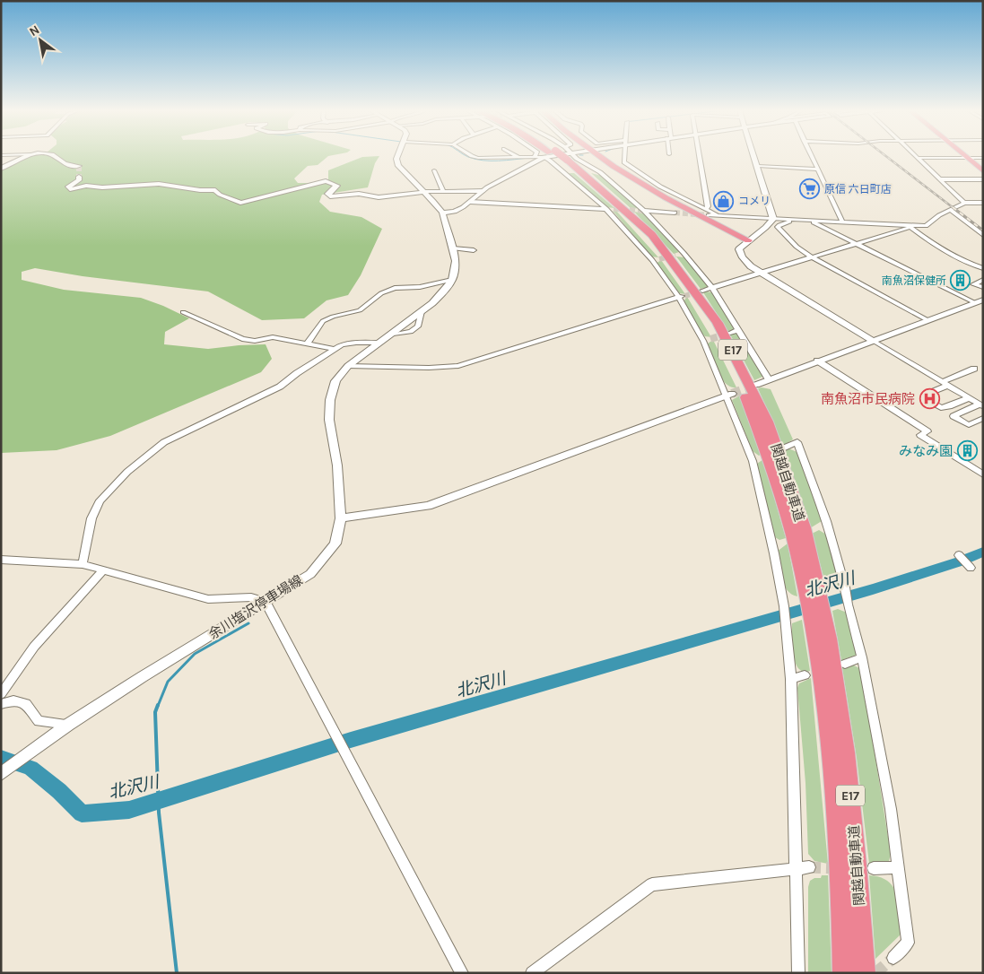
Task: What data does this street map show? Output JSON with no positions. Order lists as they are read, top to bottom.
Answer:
{
  "streets": {
    "highway": ["E17", "関越自動車道"],
    "main road": ["余川塩沢停車場線"]
  },
  "water": ["北沢川"],
  "places": {
    "supermarket": ["原信 六日町店"],
    "shop": ["コメリ"],
    "building": ["南魚沼保健所", "みなみ園"],
    "hospital": ["南魚沼市民病院"]
  },
  "north": "top left"
}
